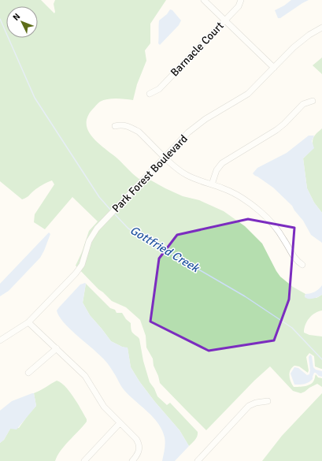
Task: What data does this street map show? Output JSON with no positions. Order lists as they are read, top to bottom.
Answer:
{
  "streets": {
    "street": ["Barnacle Court", "Park Forest Boulevard"]
  },
  "water": ["Gottfried Creek"],
  "north": "top left"
}
